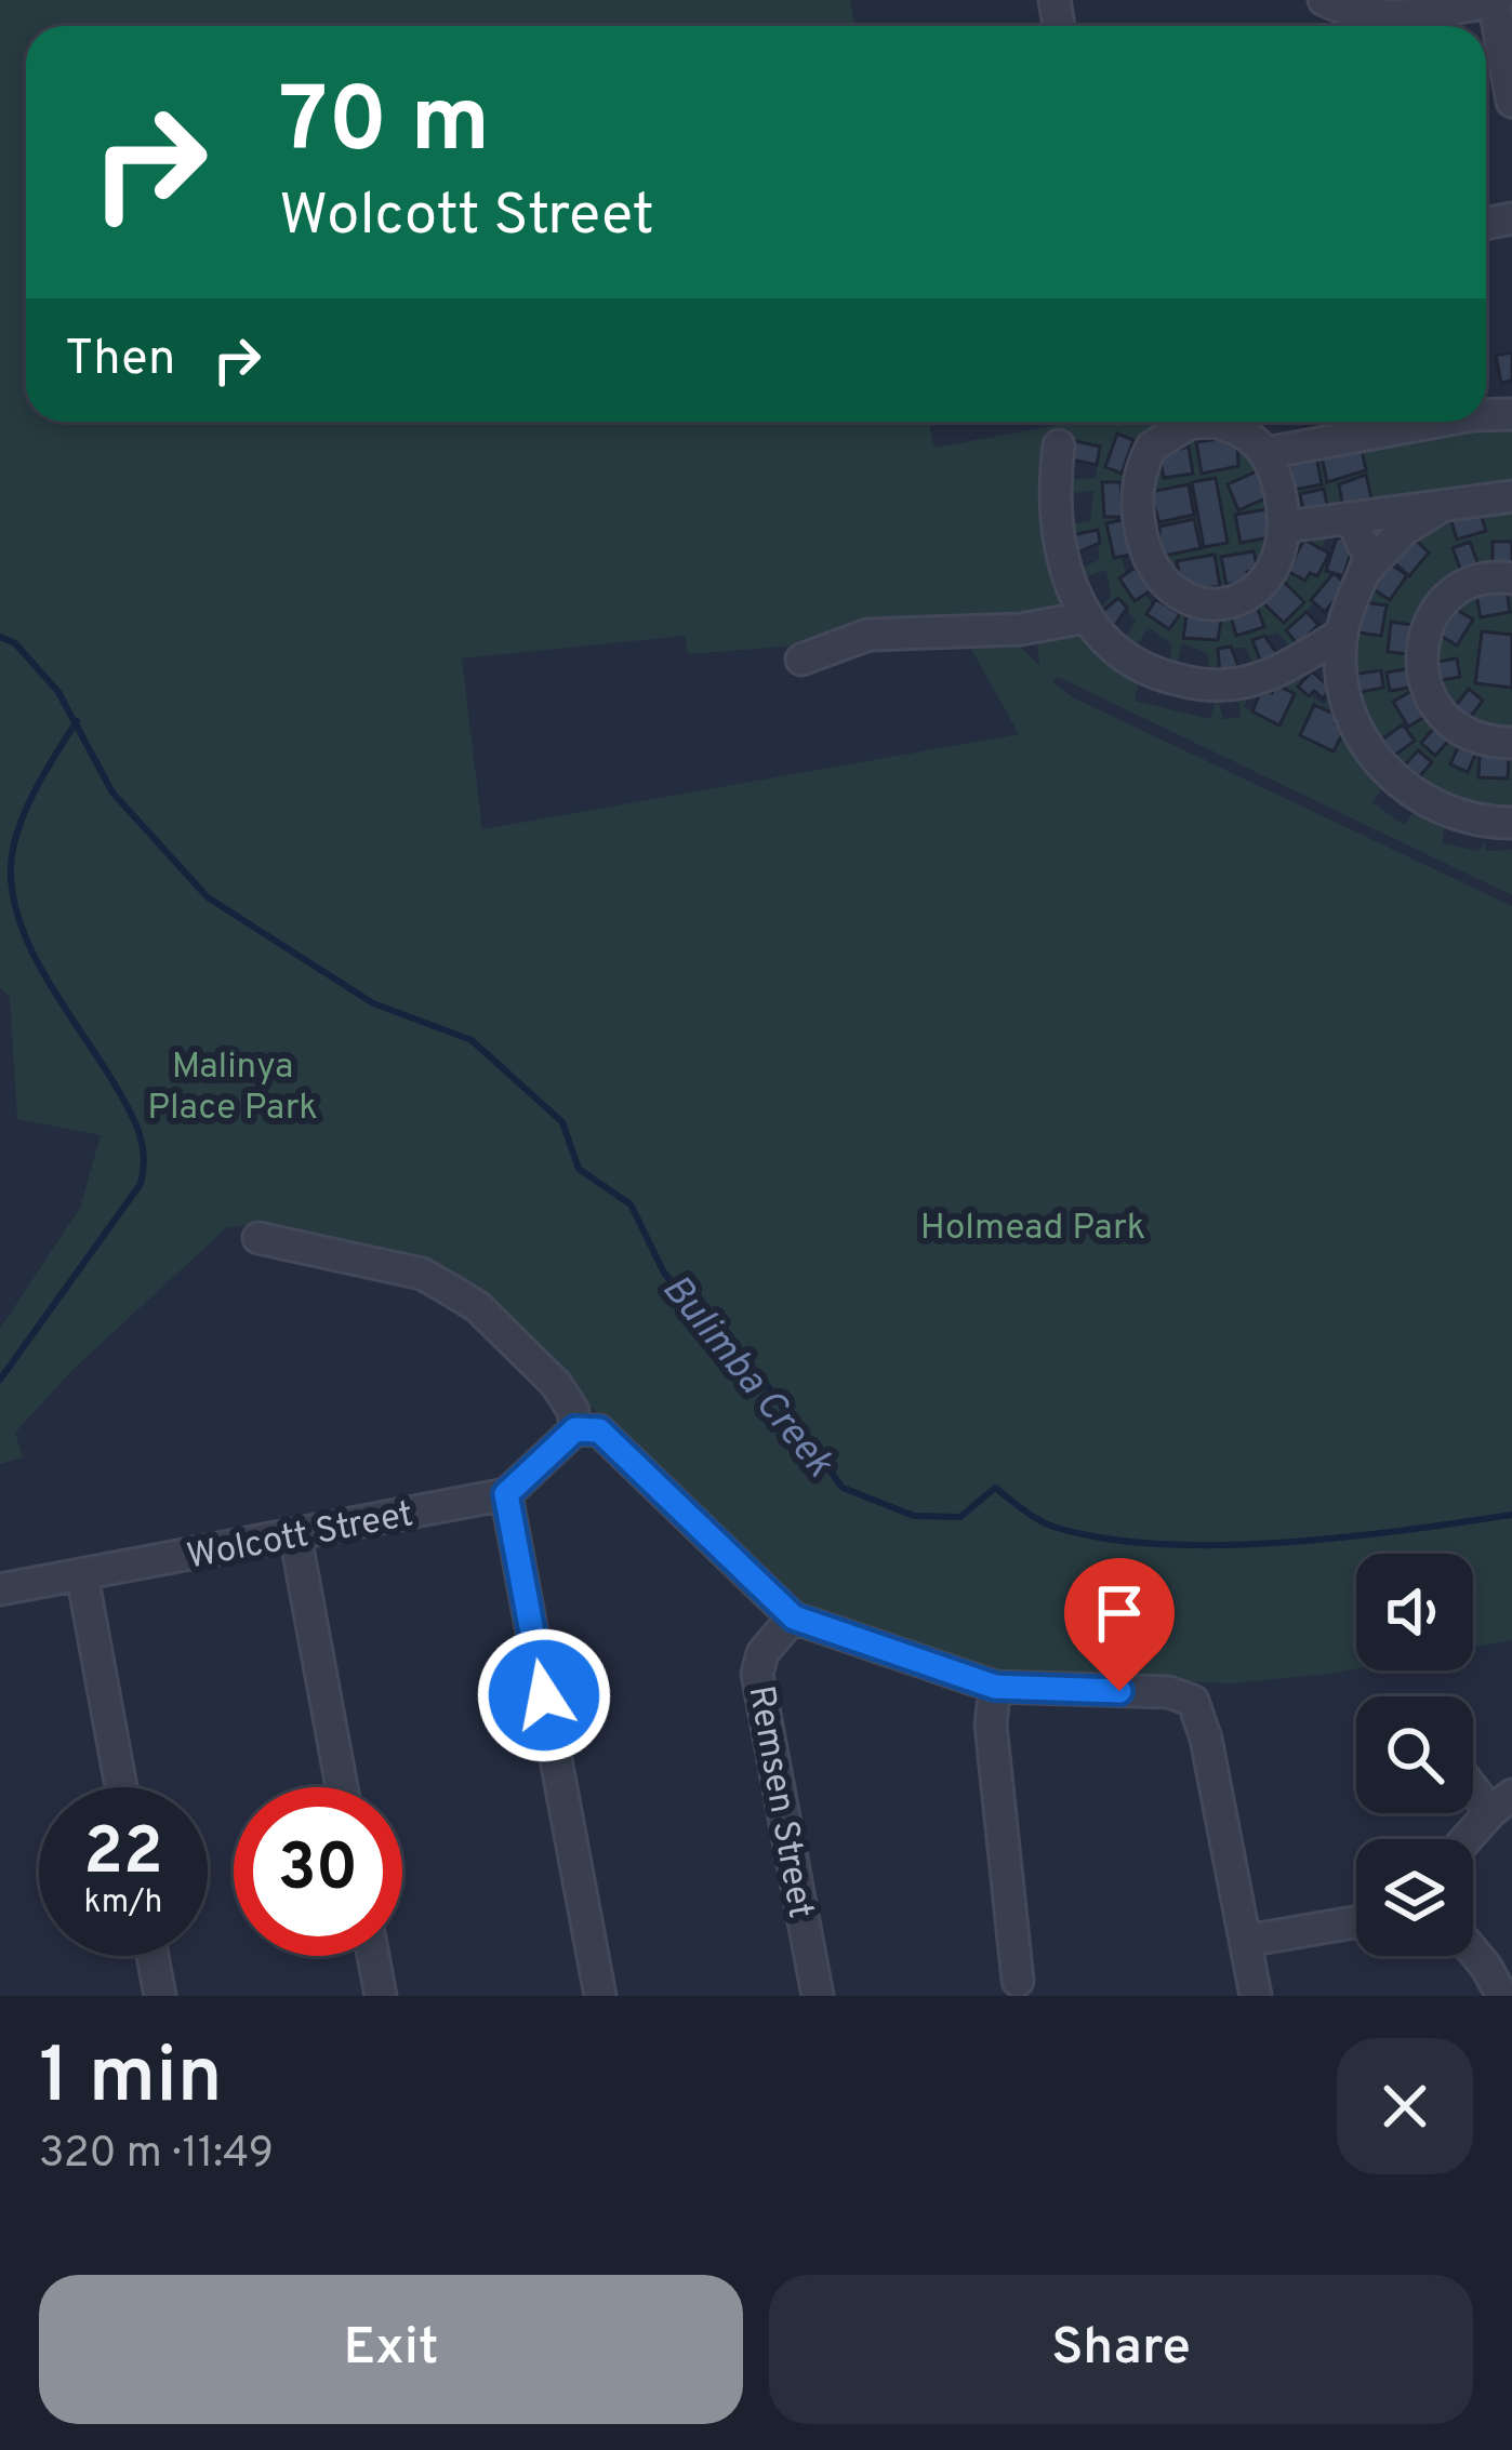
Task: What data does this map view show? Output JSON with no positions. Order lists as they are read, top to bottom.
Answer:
{
  "streets": {
    "street": ["Wolcott Street", "Remsen Street"]
  },
  "water": ["Bulimba Creek"],
  "parks": ["Malinya Place Park", "Holmead Park"],
  "page": {
    "turn": ["70 m", "Wolcott Street"],
    "then": "Then",
    "speed": "22 km/h",
    "limit": "30",
    "heading": ["1 min", "320 m · 11:49"],
    "buttons": ["Exit", "Share"]
  }
}
